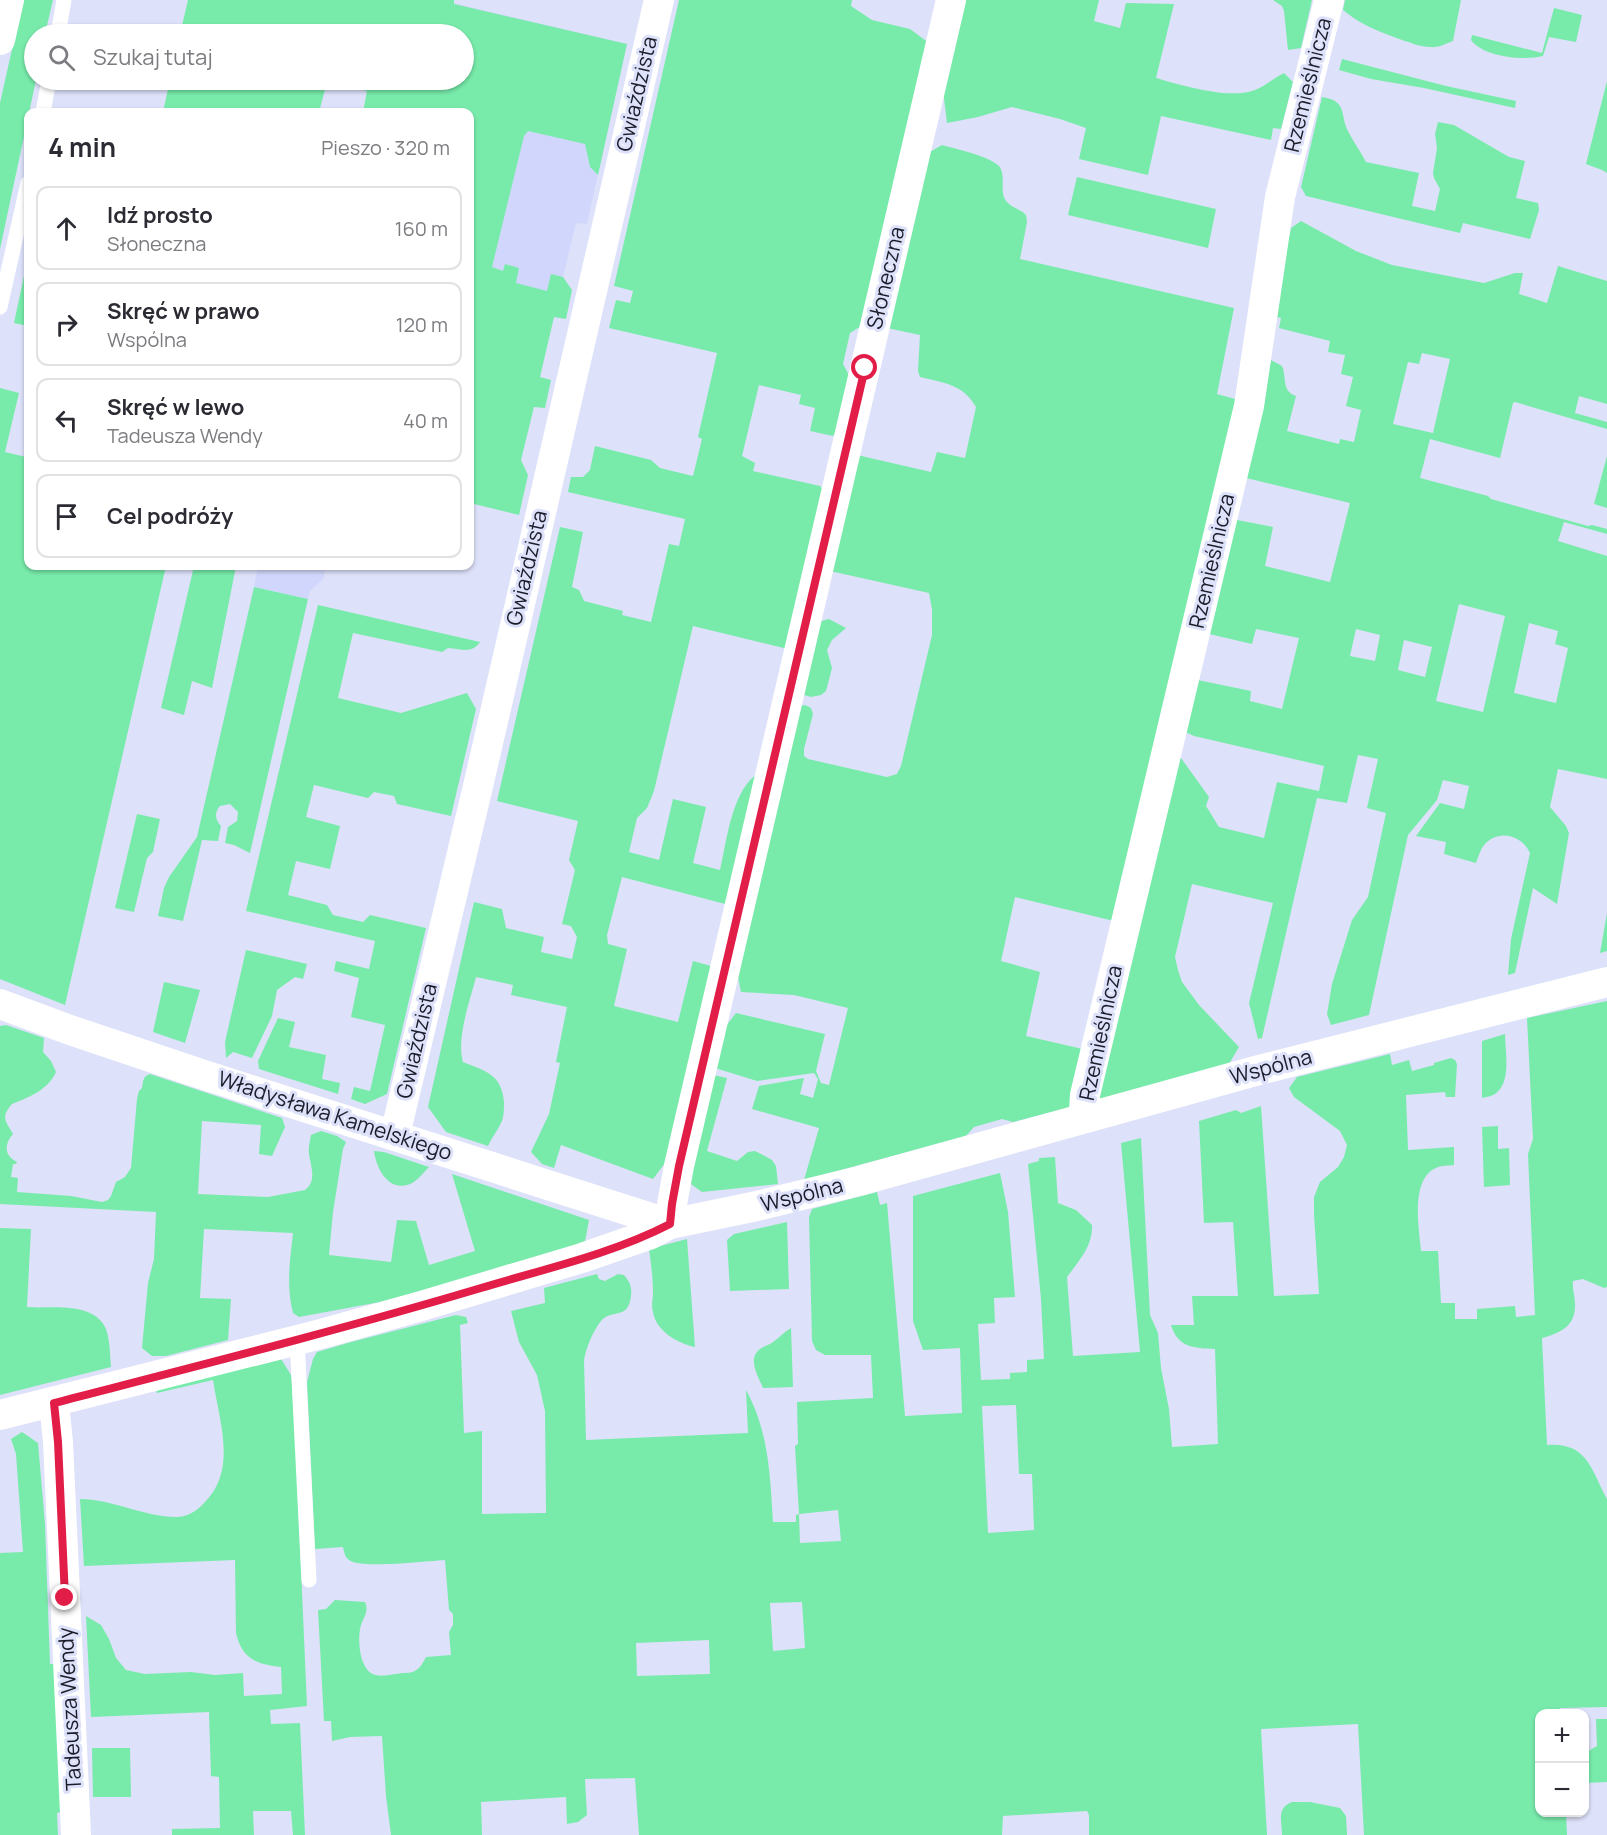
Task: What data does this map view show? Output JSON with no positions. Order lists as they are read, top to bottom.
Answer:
{
  "streets": {
    "street": [
      "Rzemieślnicza",
      "Gwiaździsta",
      "Słoneczna",
      "Wspólna",
      "Władysława Kamelskiego",
      "Tadeusza Wendy"
    ]
  },
  "crossings": [
    ["Rzemieślnicza", "Wspólna"],
    ["Gwiaździsta", "Władysława Kamelskiego"],
    ["Słoneczna", "Wspólna"],
    ["Słoneczna", "Władysława Kamelskiego"],
    ["Wspólna", "Władysława Kamelskiego"],
    ["Wspólna", "Tadeusza Wendy"]
  ],
  "page": {
    "search": "Szukaj tutaj",
    "heading": ["4 min", "Pieszo · 320 m"],
    "list": [
      ["Idź prosto", "Słoneczna", "160 m"],
      ["Skręć w prawo", "Wspólna", "120 m"],
      ["Skręć w lewo", "Tadeusza Wendy", "40 m"],
      "Cel podróży"
    ],
    "map_buttons": ["+", "−"]
  }
}
